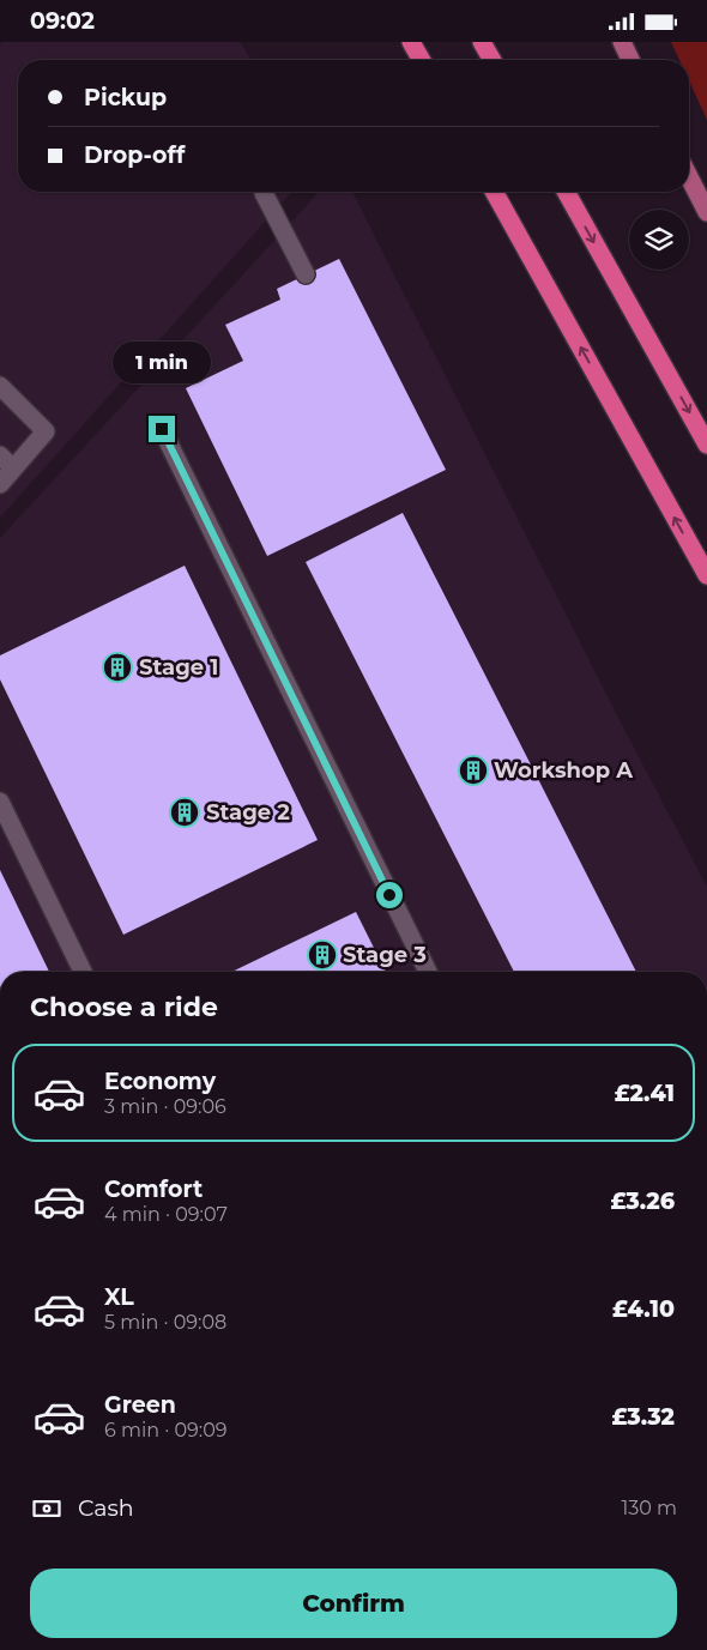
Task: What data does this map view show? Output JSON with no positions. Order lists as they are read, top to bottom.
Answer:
{
  "places": {
    "building": [
      "Stage 1",
      "Workshop A",
      "Stage 2",
      "Stage 3"
    ]
  },
  "page": {
    "status": "09:02",
    "banner": ["Pickup", "Drop-off"],
    "bubble": "1 min",
    "heading": "Choose a ride",
    "list": [
      {
        "name": "Economy",
        "note": "3 min · 09:06",
        "value": "£2.41"
      },
      {
        "name": "Comfort",
        "note": "4 min · 09:07",
        "value": "£3.26"
      },
      {
        "name": "XL",
        "note": "5 min · 09:08",
        "value": "£4.10"
      },
      {
        "name": "Green",
        "note": "6 min · 09:09",
        "value": "£3.32"
      }
    ],
    "pay": ["Cash", "130 m"],
    "buttons": "Confirm"
  }
}
